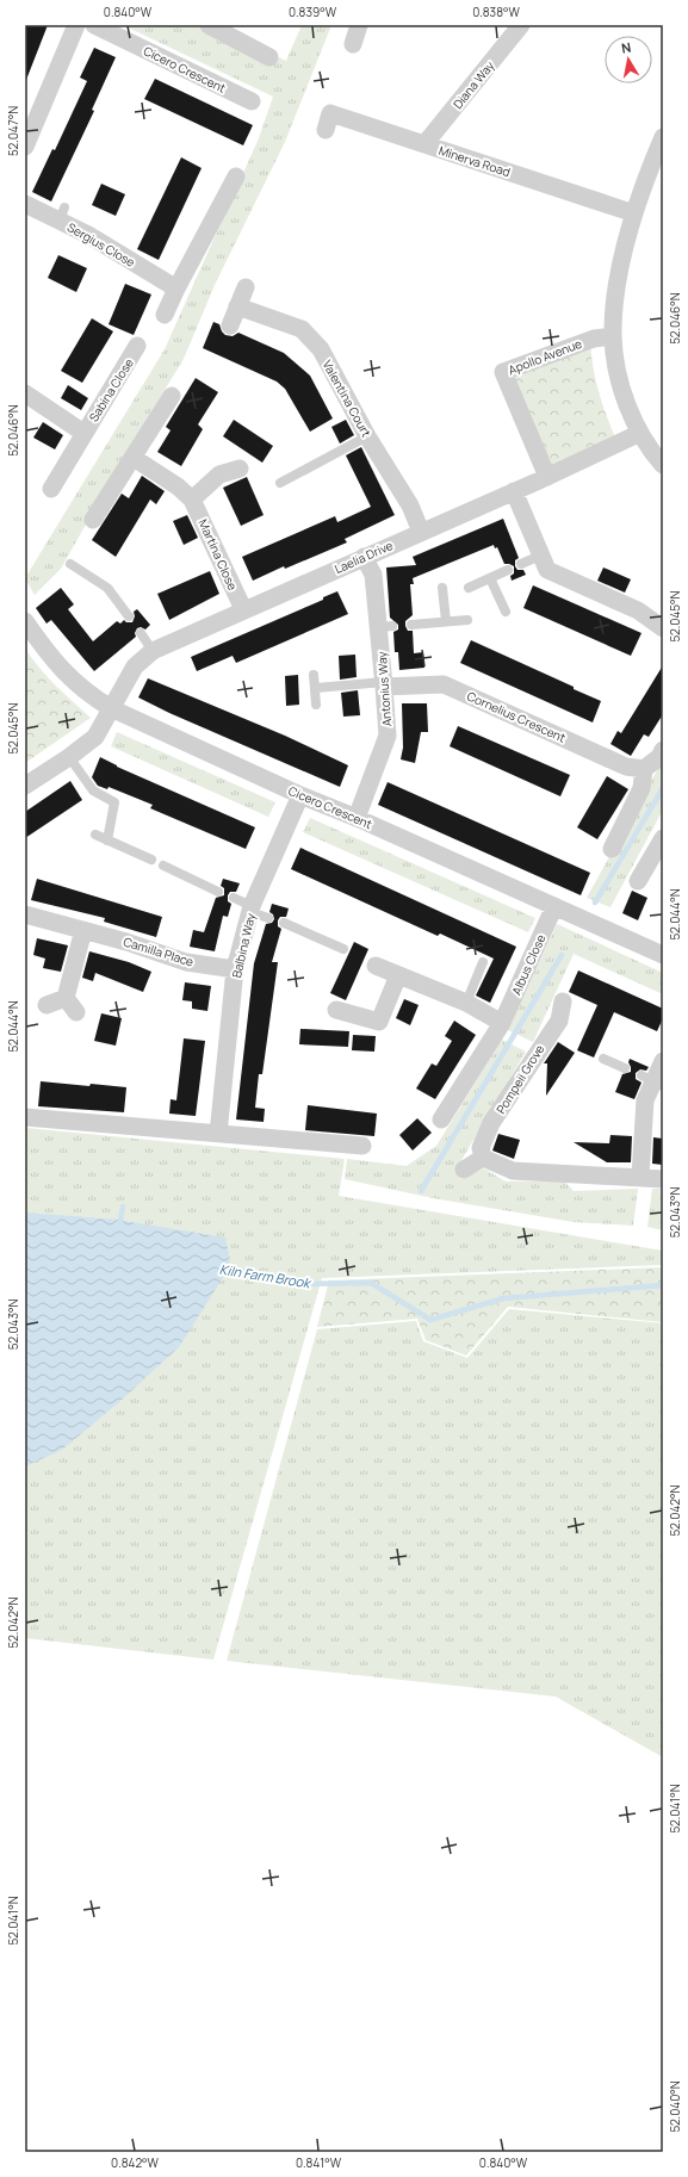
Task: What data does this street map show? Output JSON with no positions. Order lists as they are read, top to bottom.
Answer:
{
  "streets": {
    "street": [
      "Cicero Crescent",
      "Diana Way",
      "Minerva Road",
      "Sergius Close",
      "Apollo Avenue",
      "Sabina Close",
      "Valentina Court",
      "Martina Close",
      "Laelia Drive",
      "Antonius Way",
      "Cornelius Crescent",
      "Balbina Way",
      "Camilla Place",
      "Albus Close",
      "Pompeii Grove"
    ]
  },
  "crossings": [
    ["Cicero Crescent", "Laelia Drive"],
    ["Cicero Crescent", "Antonius Way"],
    ["Cicero Crescent", "Balbina Way"],
    ["Cicero Crescent", "Albus Close"],
    ["Diana Way", "Minerva Road"],
    ["Apollo Avenue", "Laelia Drive"],
    ["Valentina Court", "Laelia Drive"],
    ["Martina Close", "Laelia Drive"],
    ["Laelia Drive", "Antonius Way"],
    ["Antonius Way", "Cornelius Crescent"],
    ["Balbina Way", "Camilla Place"]
  ],
  "water": ["Kiln Farm Brook"],
  "north": "top",
  "coordinates": [
    "0.840°W",
    "0.839°W",
    "0.838°W",
    "52.047°N",
    "52.046°N",
    "52.045°N",
    "52.044°N",
    "52.043°N",
    "52.042°N",
    "52.041°N",
    "52.040°N",
    "0.842°W",
    "0.841°W"
  ]
}
